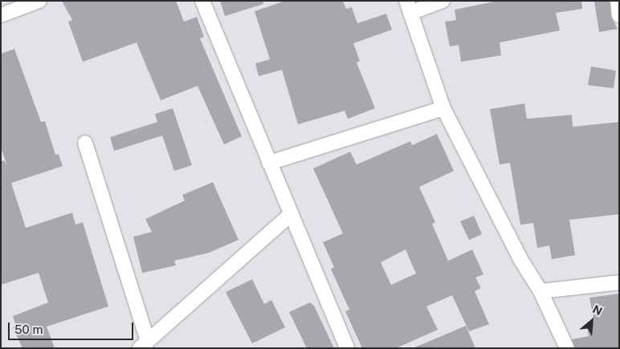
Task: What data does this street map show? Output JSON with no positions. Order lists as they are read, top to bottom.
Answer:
{
  "scale_bar": "50 m",
  "north": "top right"
}
